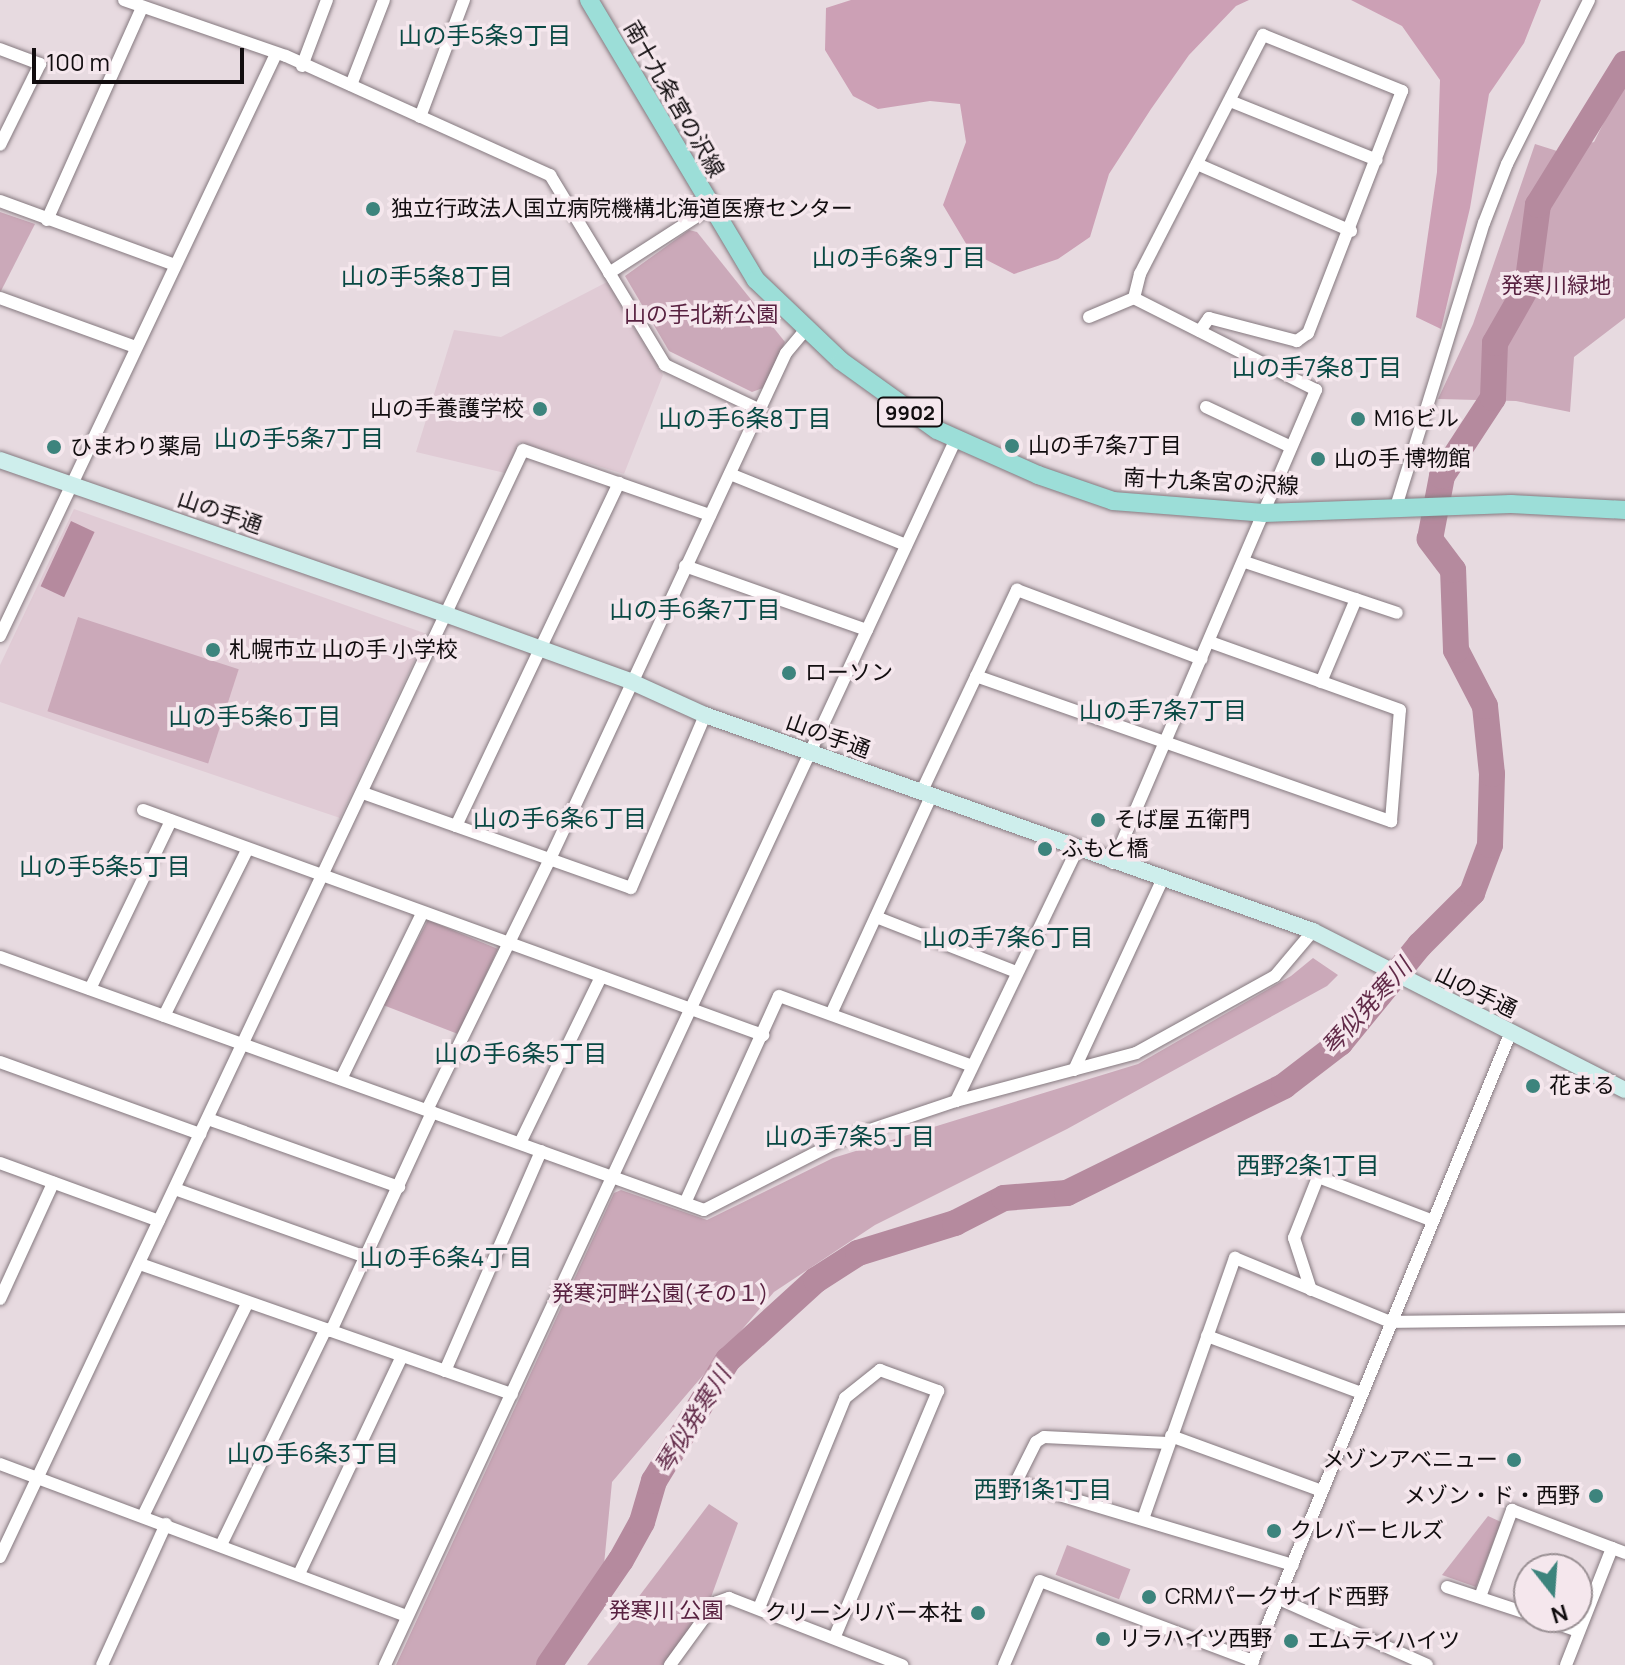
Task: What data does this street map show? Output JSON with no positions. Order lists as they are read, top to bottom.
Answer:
{
  "streets": {
    "main road": ["南十九条宮の沢線", "9902", "山の手通"]
  },
  "districts": [
    "山の手5条9丁目",
    "山の手6条9丁目",
    "山の手5条8丁目",
    "山の手7条8丁目",
    "山の手6条8丁目",
    "山の手5条7丁目",
    "山の手6条7丁目",
    "山の手7条7丁目",
    "山の手5条6丁目",
    "山の手6条6丁目",
    "山の手5条5丁目",
    "山の手7条6丁目",
    "山の手6条5丁目",
    "山の手7条5丁目",
    "西野2条1丁目",
    "山の手6条4丁目",
    "山の手6条3丁目",
    "西野1条1丁目"
  ],
  "water": ["琴似発寒川"],
  "parks": [
    "発寒川緑地",
    "山の手北新公園",
    "発寒河畔公園(その１)",
    "発寒川 公園"
  ],
  "places": [
    "独立行政法人国立病院機構北海道医療センター",
    "山の手養護学校",
    "M16ビル",
    "山の手7条7丁目",
    "ひまわり薬局",
    "山の手 博物館",
    "札幌市立 山の手 小学校",
    "ローソン",
    "そば屋 五衛門",
    "ふもと橋",
    "花まる",
    "メゾンアベニュー",
    "メゾン・ド・西野",
    "クレバーヒルズ",
    "CRMパークサイド西野",
    "クリーンリバー本社",
    "リラハイツ西野",
    "エムテイハイツ"
  ],
  "scale_bar": "100 m",
  "north": "bottom"
}
